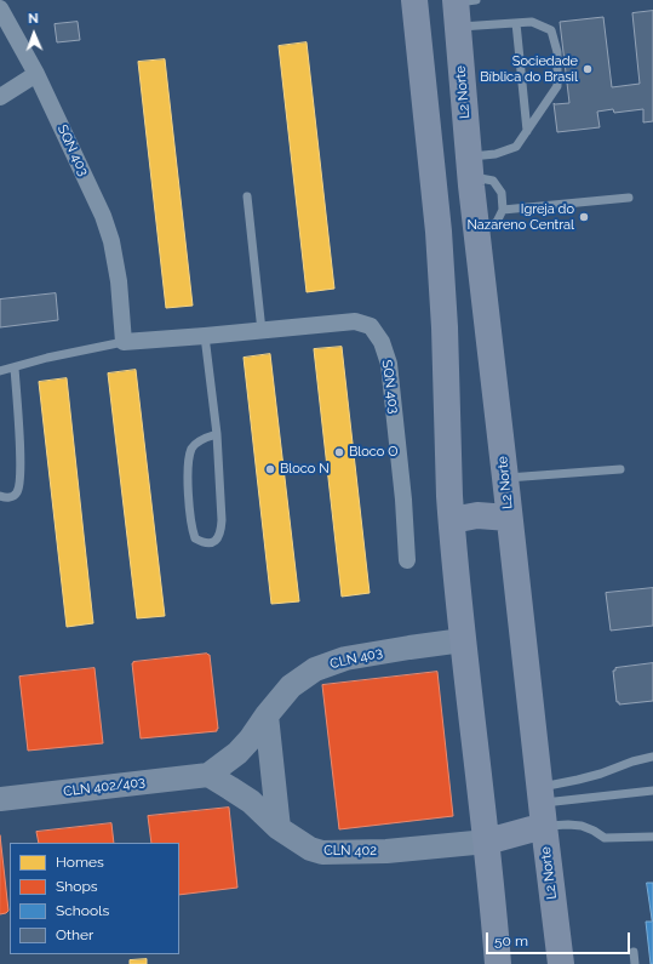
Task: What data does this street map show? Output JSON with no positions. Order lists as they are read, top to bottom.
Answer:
{
  "streets": {
    "main road": ["L2 Norte"],
    "street": [
      "SQN 403",
      "CLN 403",
      "CLN 402/403",
      "CLN 402"
    ]
  },
  "crossings": [
    ["CLN 403", "CLN 402/403"],
    ["CLN 403", "CLN 402"],
    ["CLN 402/403", "CLN 402"]
  ],
  "places": [
    "Sociedade Bíblica do Brasil",
    "Igreja do Nazareno Central",
    "Bloco O",
    "Bloco N"
  ],
  "legend": [
    "Homes",
    "Shops",
    "Schools",
    "Other"
  ],
  "scale_bar": "50 m",
  "north": "top"
}
